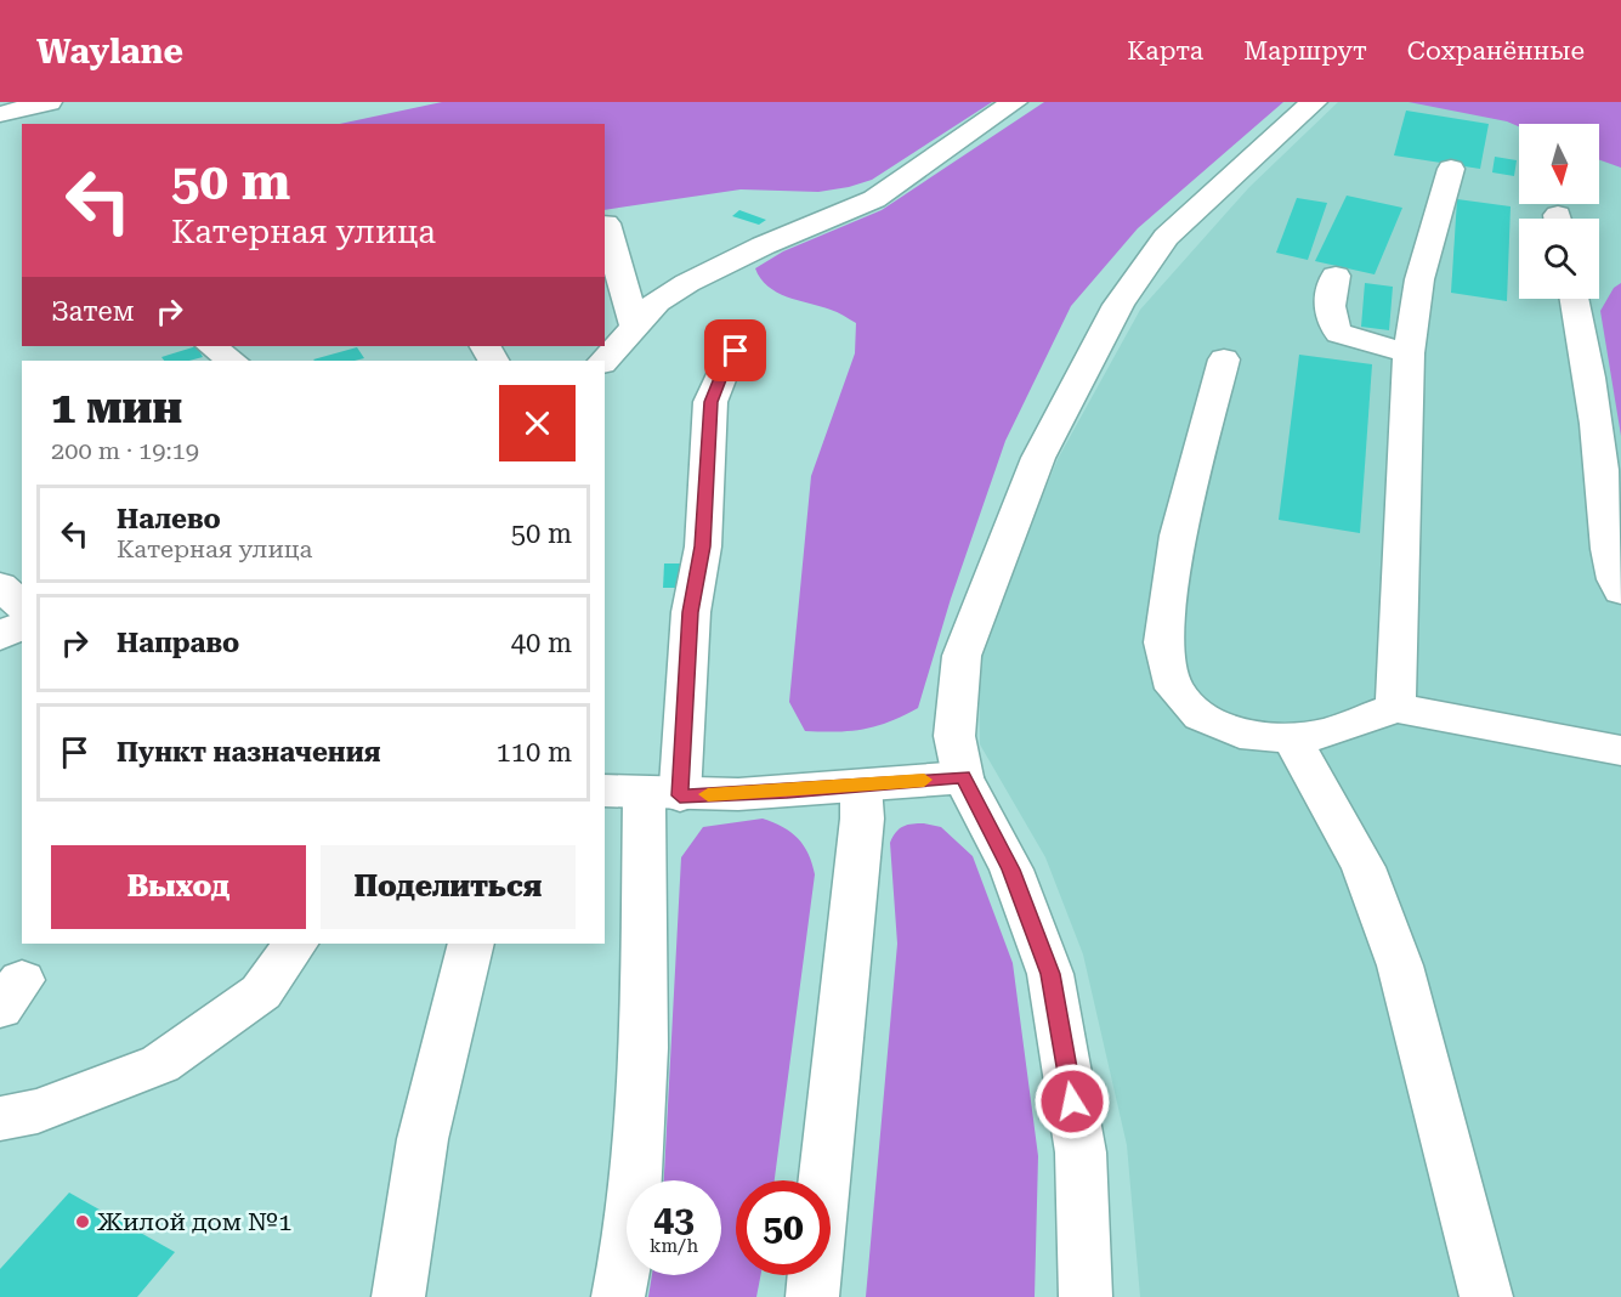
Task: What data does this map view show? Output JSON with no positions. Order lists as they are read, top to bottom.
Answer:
{
  "places": ["Жилой дом №1"],
  "north": "bottom",
  "page": {
    "header": "Waylane",
    "nav": ["Карта", "Маршрут", "Сохранённые"],
    "turn": ["50 m", "Катерная улица"],
    "then": "Затем",
    "heading": ["1 мин", "200 m · 19:19"],
    "list": [
      {
        "name": "Налево",
        "note": "Катерная улица",
        "value": "50 m"
      },
      {
        "name": "Направо",
        "value": "40 m"
      },
      {
        "name": "Пункт назначения",
        "value": "110 m"
      }
    ],
    "buttons": ["Выход", "Поделиться"],
    "speed": "43 km/h",
    "limit": "50"
  }
}
